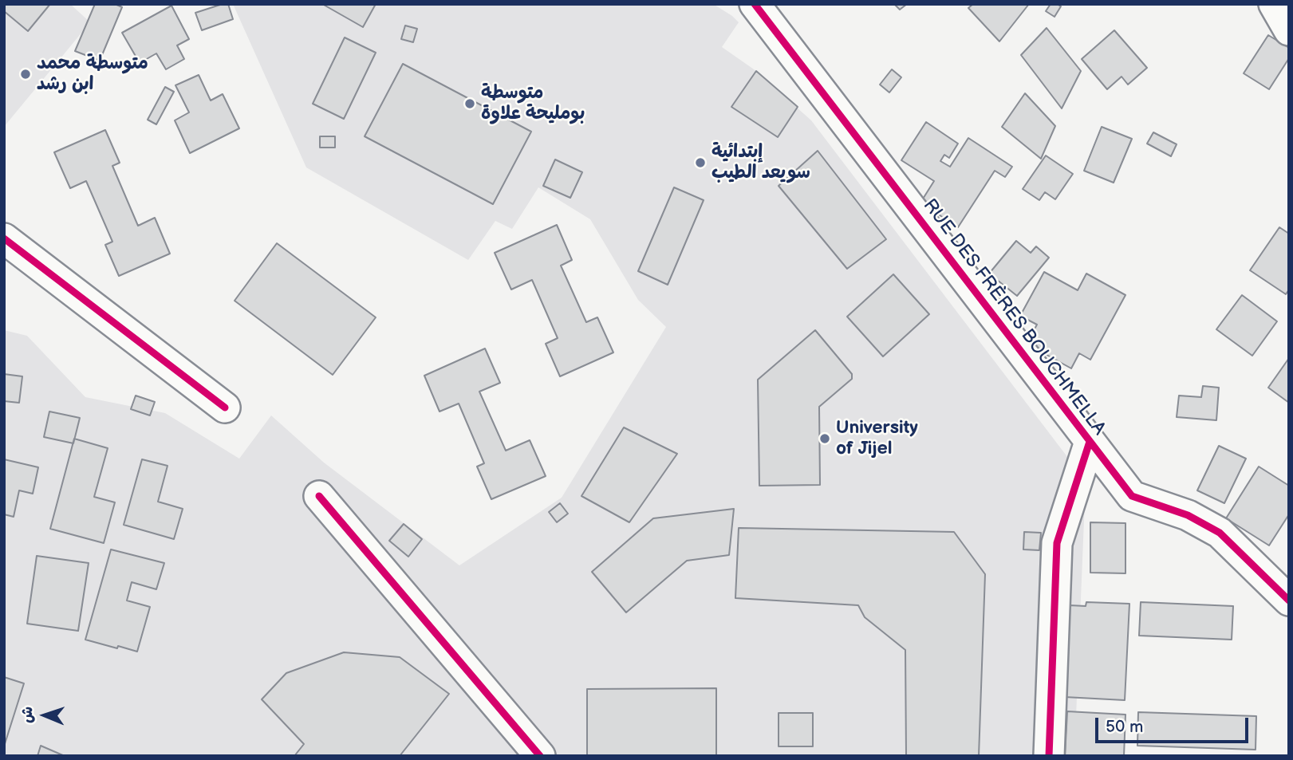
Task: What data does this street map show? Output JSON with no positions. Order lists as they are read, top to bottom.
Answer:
{
  "streets": {
    "street": ["RUE DES FRÈRES BOUCHMELLA"]
  },
  "places": [
    "متوسطة محمد ابن رشد",
    "متوسطة بومليحة علاوة",
    "إبتدائية سويعد الطيب",
    "University of Jijel"
  ],
  "scale_bar": "50 m",
  "north": "left"
}
